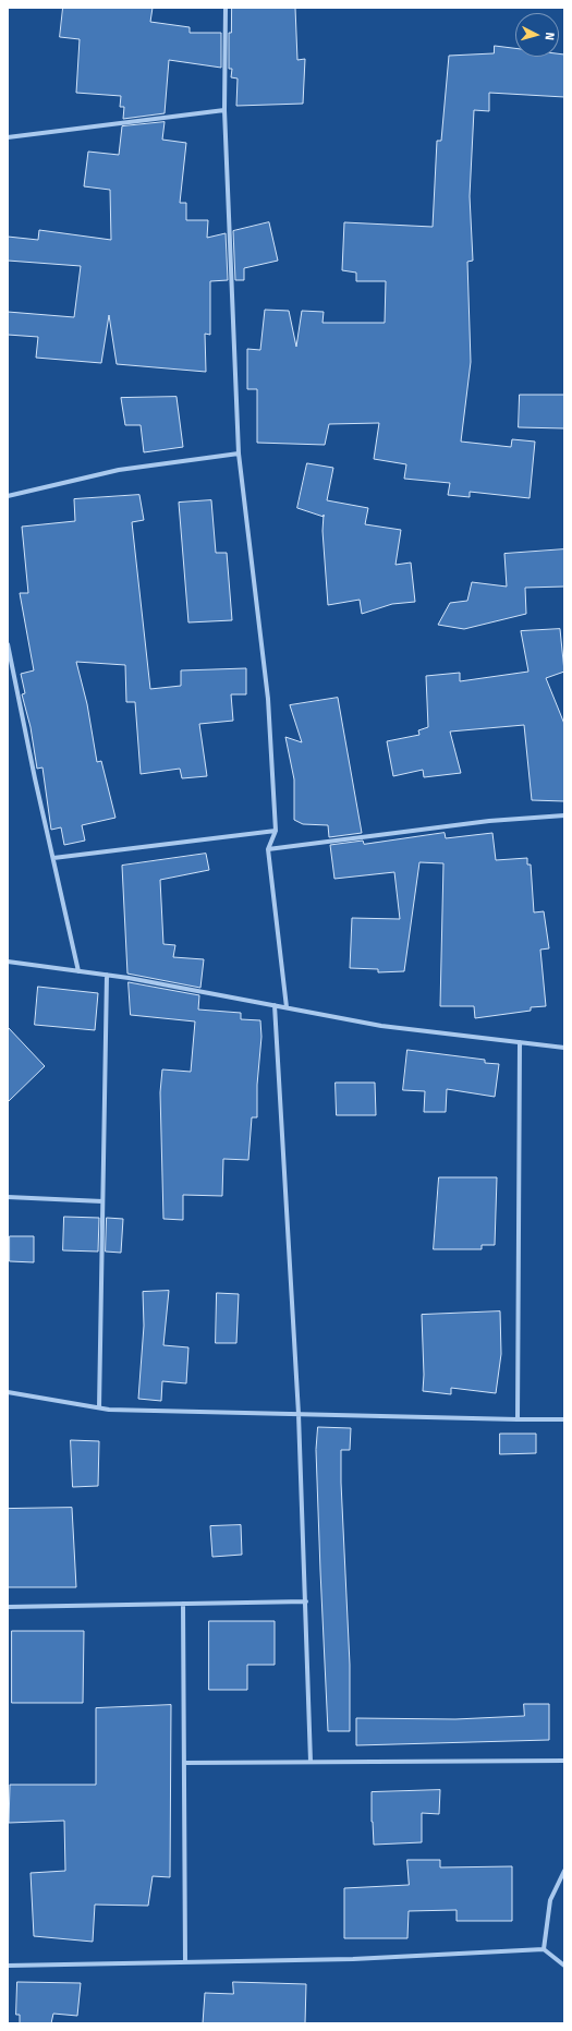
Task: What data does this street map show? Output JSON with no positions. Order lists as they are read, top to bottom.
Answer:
{
  "north": "right"
}
